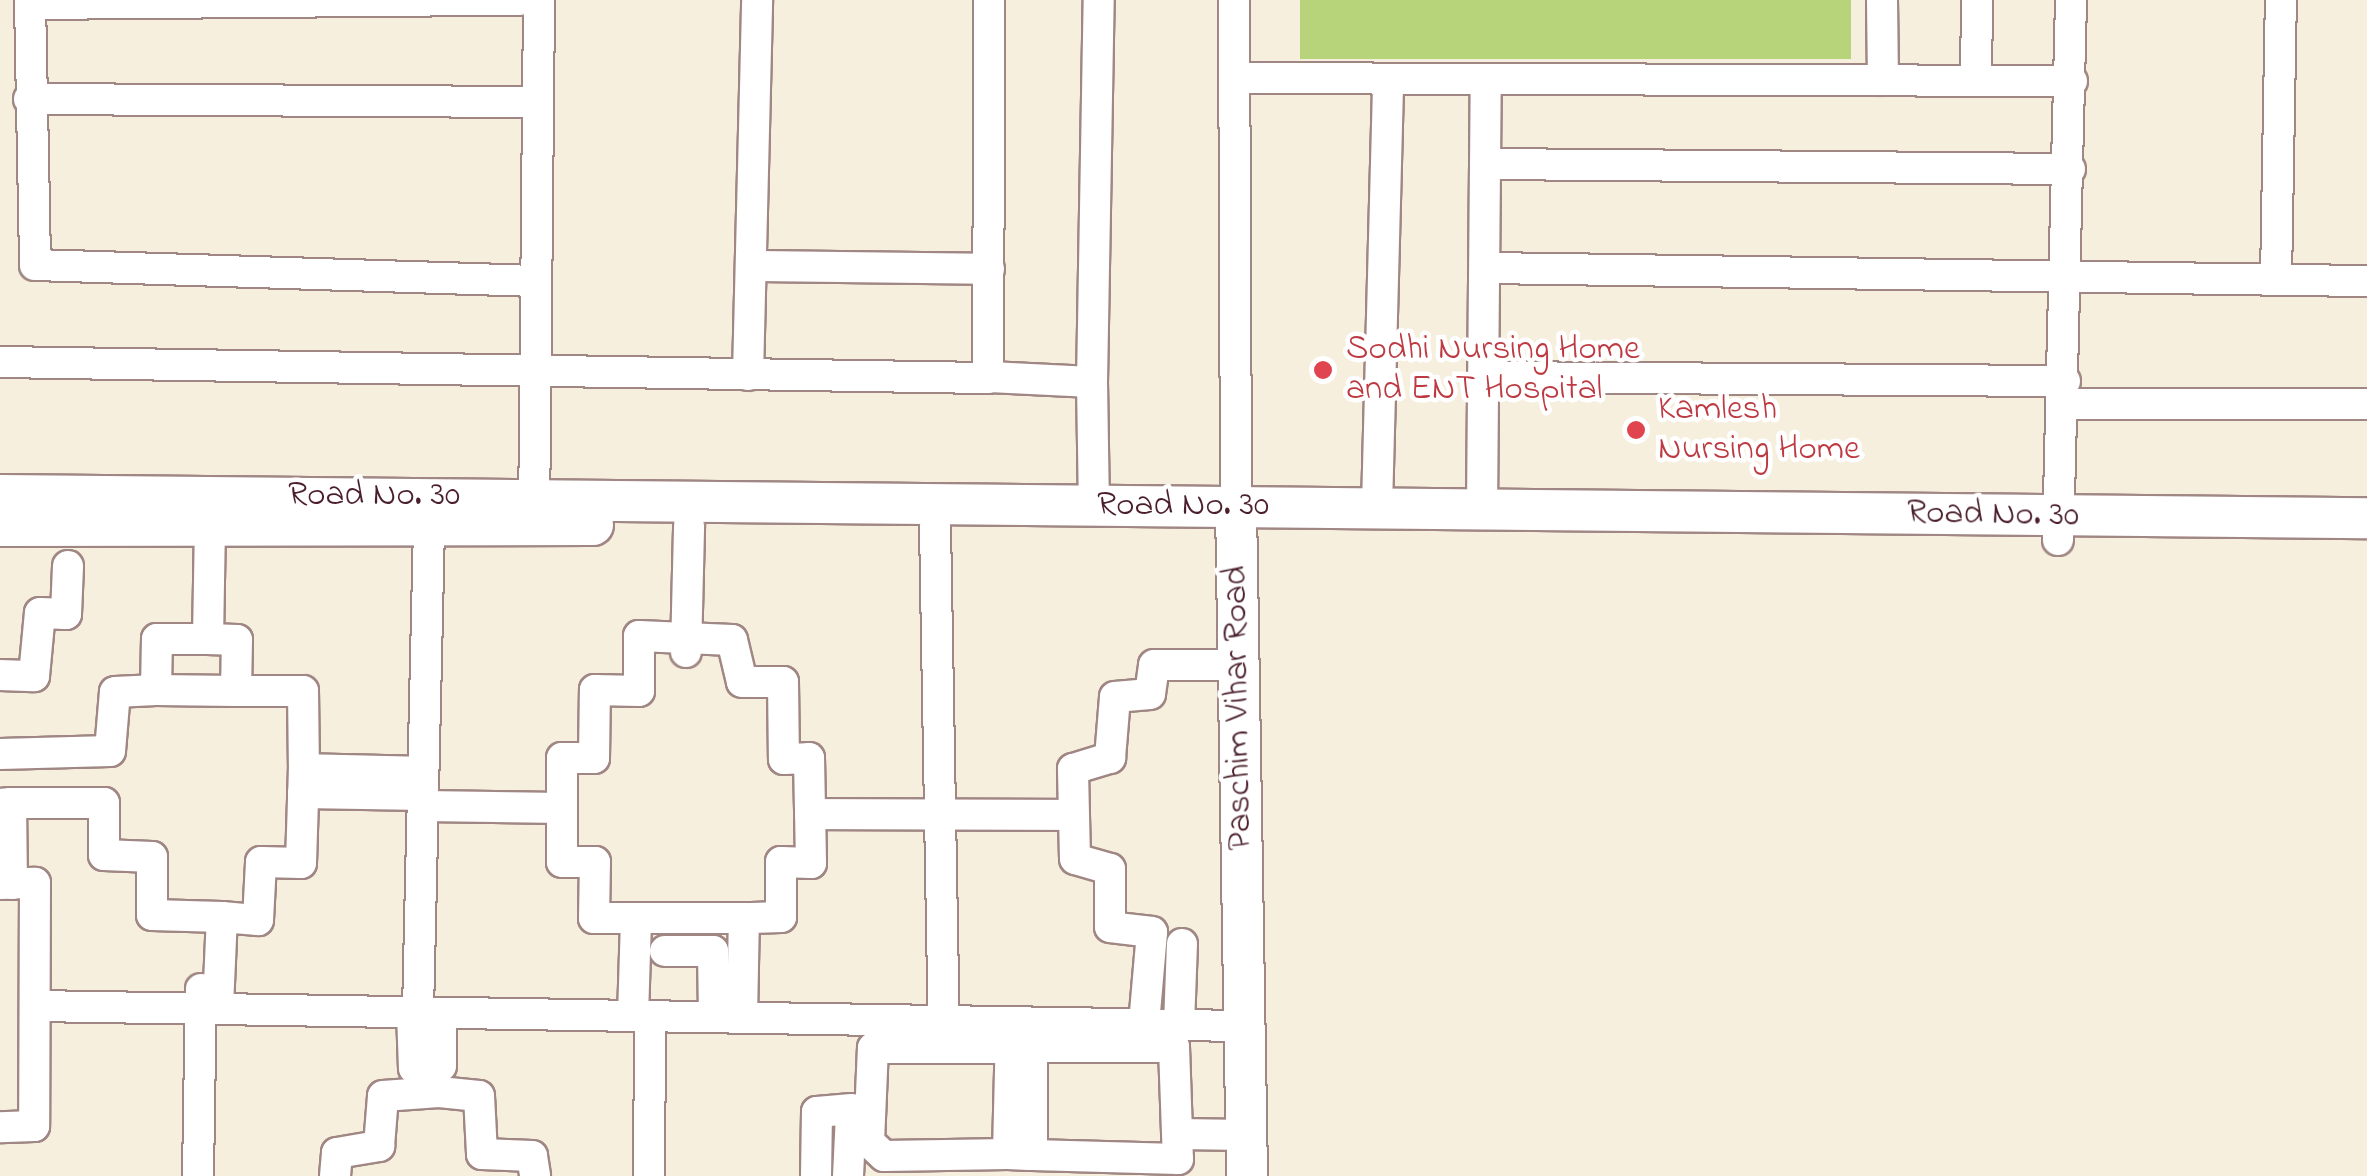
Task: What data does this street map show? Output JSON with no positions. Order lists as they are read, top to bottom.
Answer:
{
  "streets": {
    "street": ["Road No. 30", "Paschim Vihar Road"]
  },
  "crossings": [
    ["Road No. 30", "Paschim Vihar Road"]
  ],
  "places": ["Sodhi Nursing Home and ENT Hospital", "Kamlesh Nursing Home"]
}
